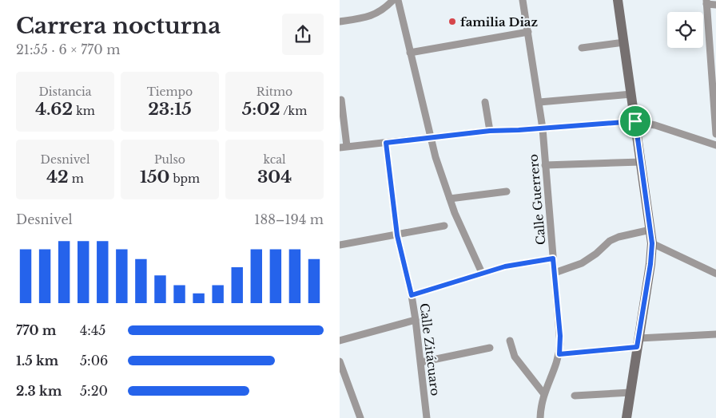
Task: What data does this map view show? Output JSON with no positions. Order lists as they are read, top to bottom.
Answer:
{
  "streets": {
    "street": ["Calle Guerrero", "Calle Zitácuaro"]
  },
  "places": ["familia Diaz"],
  "page": {
    "heading": ["Carrera nocturna", "21:55 · 6 × 770 m"],
    "stats": [
      ["Distancia", "4.62 km"],
      ["Tiempo", "23:15"],
      ["Ritmo", "5:02 /km"],
      ["Desnivel", "42 m"],
      ["Pulso", "150 bpm"],
      ["kcal", "304"]
    ],
    "chart": ["Desnivel", "188–194 m"],
    "list": [
      {
        "name": "770 m",
        "note": "4:45"
      },
      {
        "name": "1.5 km",
        "note": "5:06"
      },
      {
        "name": "2.3 km",
        "note": "5:20"
      }
    ]
  }
}
